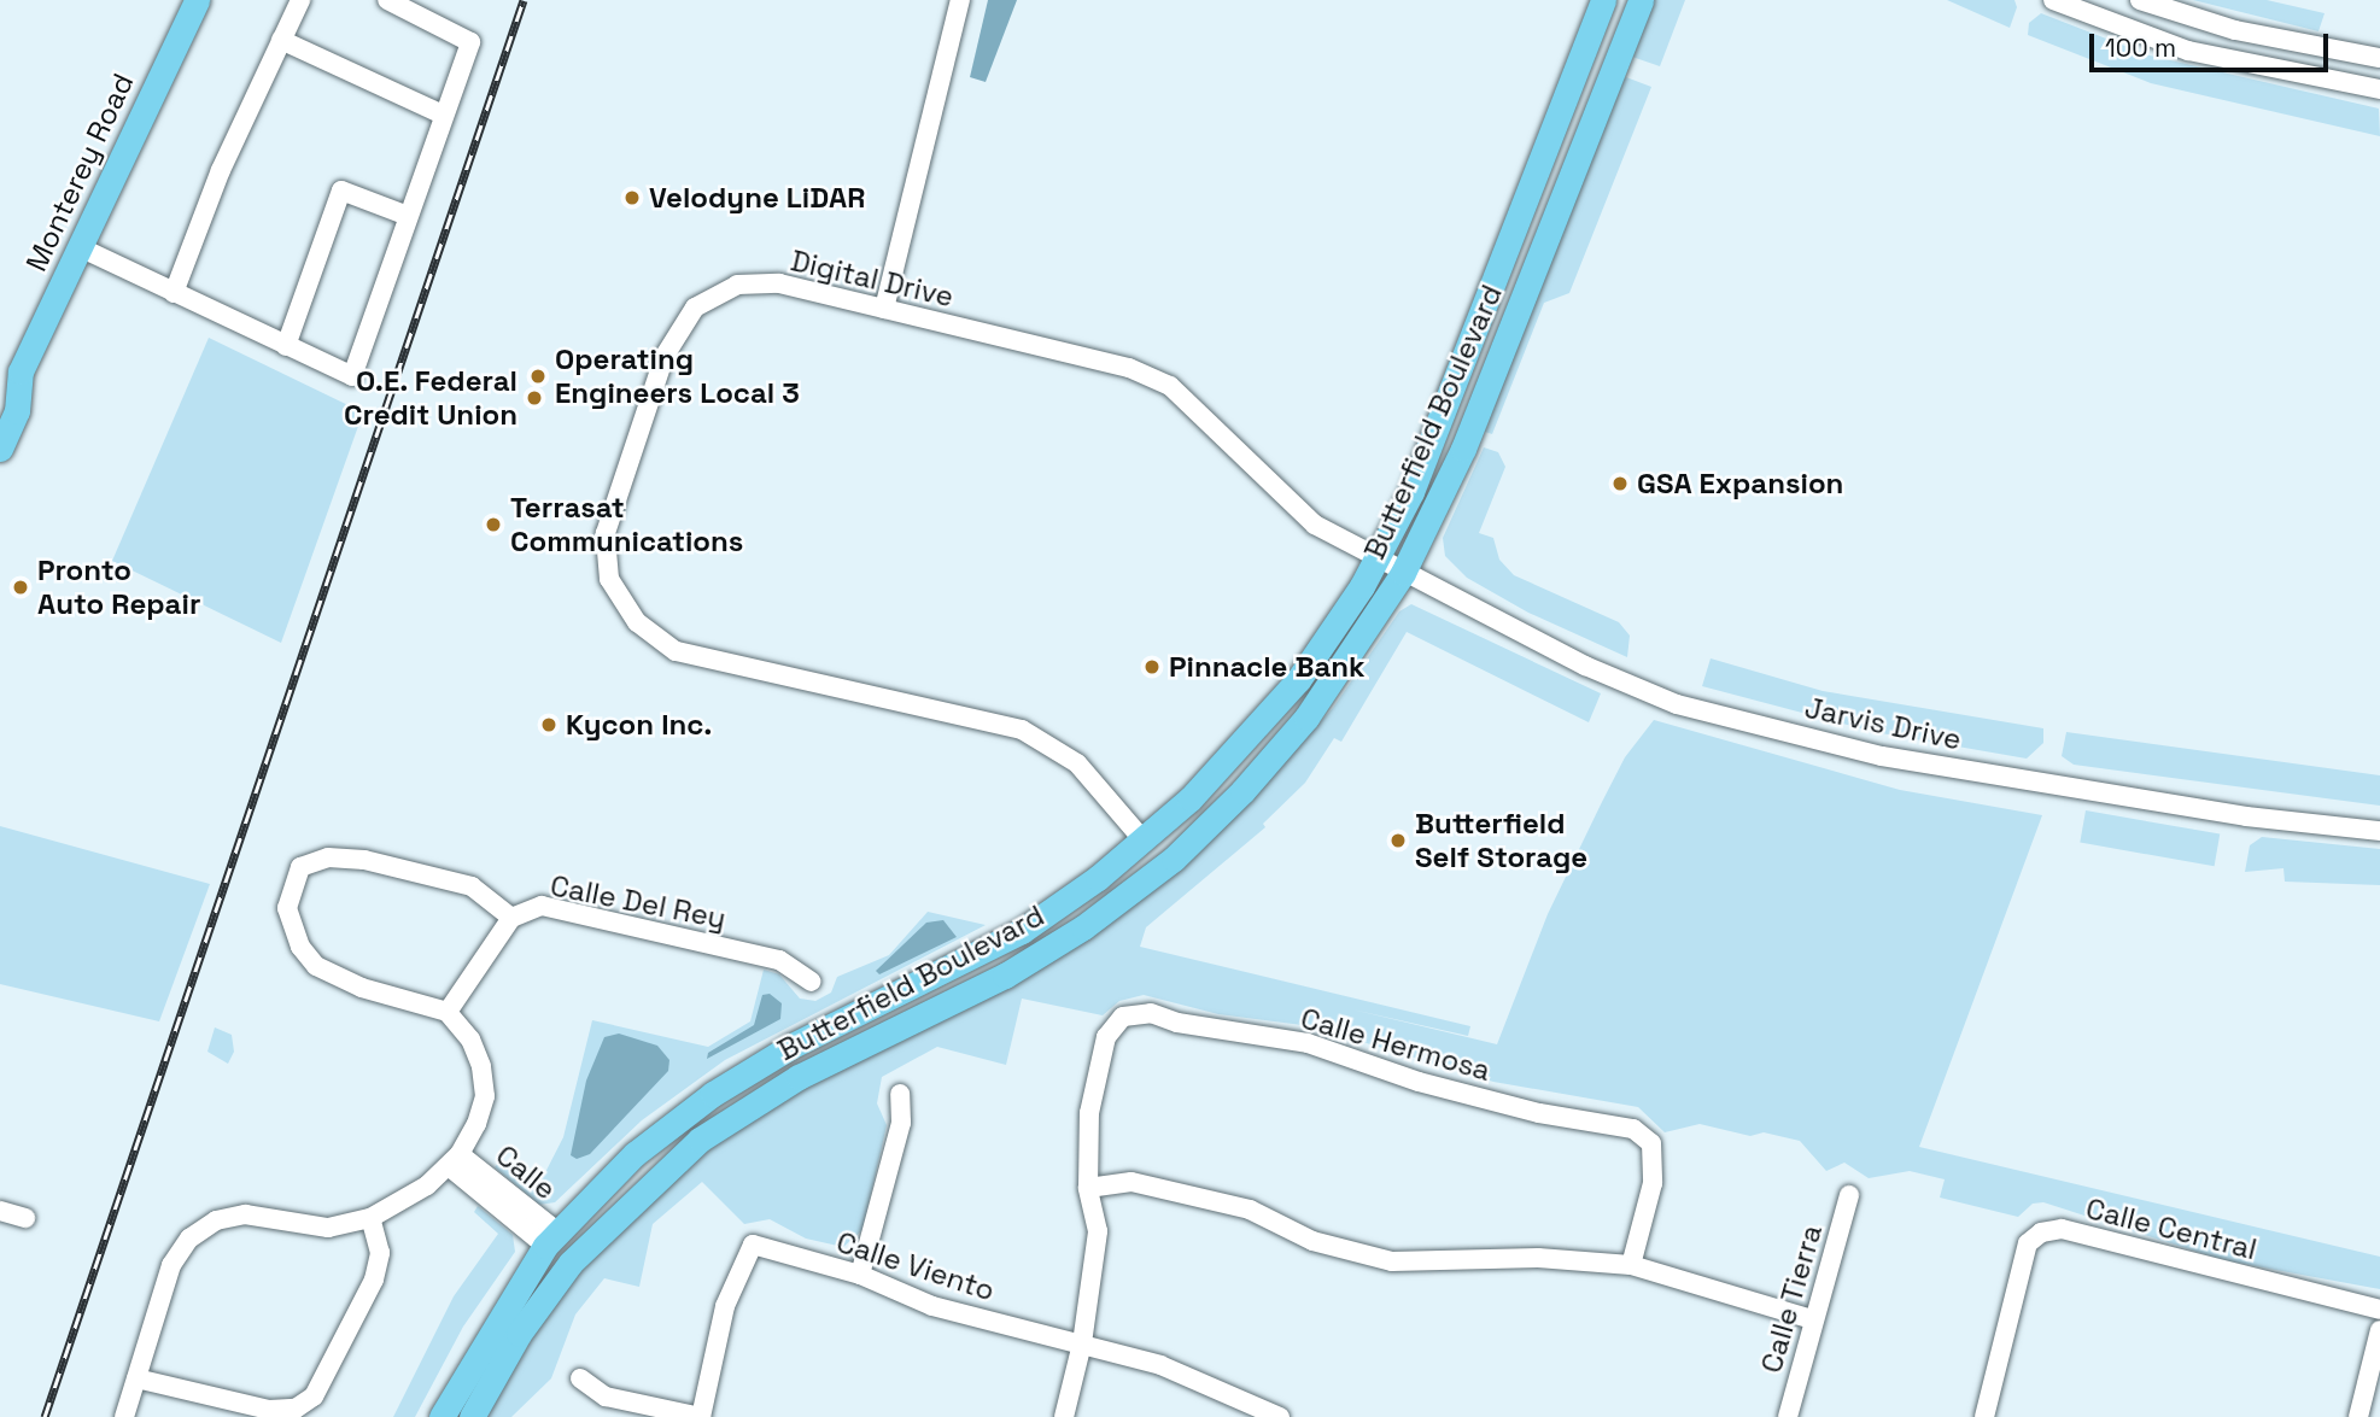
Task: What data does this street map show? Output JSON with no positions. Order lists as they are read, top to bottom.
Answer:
{
  "streets": {
    "main road": ["Monterey Road", "Butterfield Boulevard"],
    "street": [
      "Digital Drive",
      "Jarvis Drive",
      "Calle Del Rey",
      "Calle Hermosa",
      "Calle",
      "Calle Central",
      "Calle Viento",
      "Calle Tierra"
    ]
  },
  "crossings": [
    ["Digital Drive", "Butterfield Boulevard"],
    ["Digital Drive", "Jarvis Drive"],
    ["Butterfield Boulevard", "Jarvis Drive"],
    ["Butterfield Boulevard", "Calle"],
    ["Calle Hermosa", "Calle Viento"]
  ],
  "places": [
    "Velodyne LiDAR",
    "Operating Engineers Local 3",
    "O.E. Federal Credit Union",
    "GSA Expansion",
    "Terrasat Communications",
    "Pronto Auto Repair",
    "Pinnacle Bank",
    "Kycon Inc.",
    "Butterfield Self Storage"
  ],
  "scale_bar": "100 m"
}
